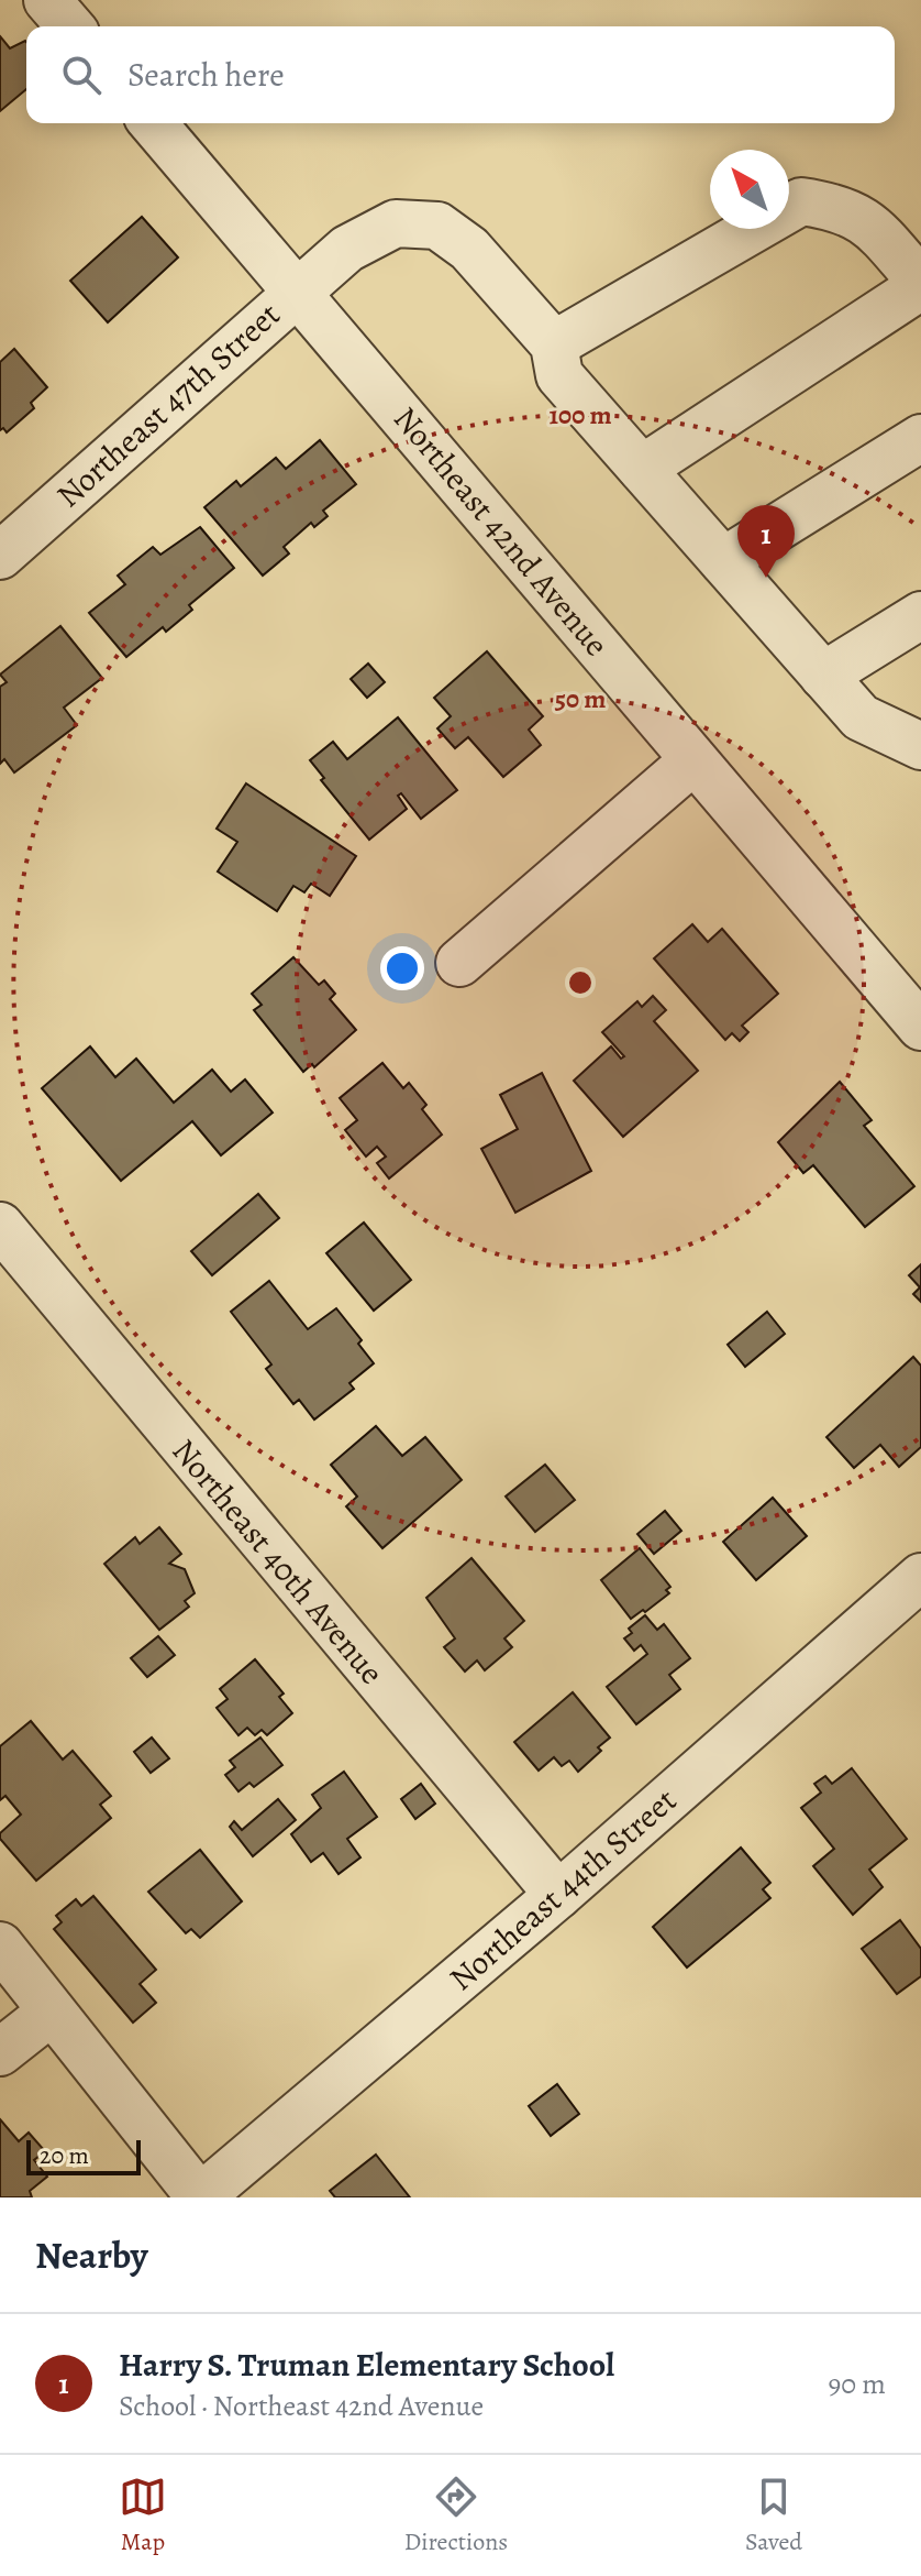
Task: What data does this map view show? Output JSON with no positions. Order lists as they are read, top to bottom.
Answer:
{
  "streets": {
    "street": [
      "Northeast 47th Street",
      "Northeast 42nd Avenue",
      "Northeast 40th Avenue",
      "Northeast 44th Street"
    ]
  },
  "crossings": [
    ["Northeast 47th Street", "Northeast 42nd Avenue"],
    ["Northeast 40th Avenue", "Northeast 44th Street"]
  ],
  "scale_bar": "20 m",
  "north": "top left",
  "page": {
    "search": "Search here",
    "pins": "1",
    "scale": "20 m",
    "heading": "Nearby",
    "list": [
      {
        "mark": "1",
        "name": "Harry S. Truman Elementary School",
        "note": "School · Northeast 42nd Avenue",
        "value": "90 m"
      }
    ],
    "nav": ["Map", "Directions", "Saved"]
  },
  "rings": ["100 m", "50 m"]
}
